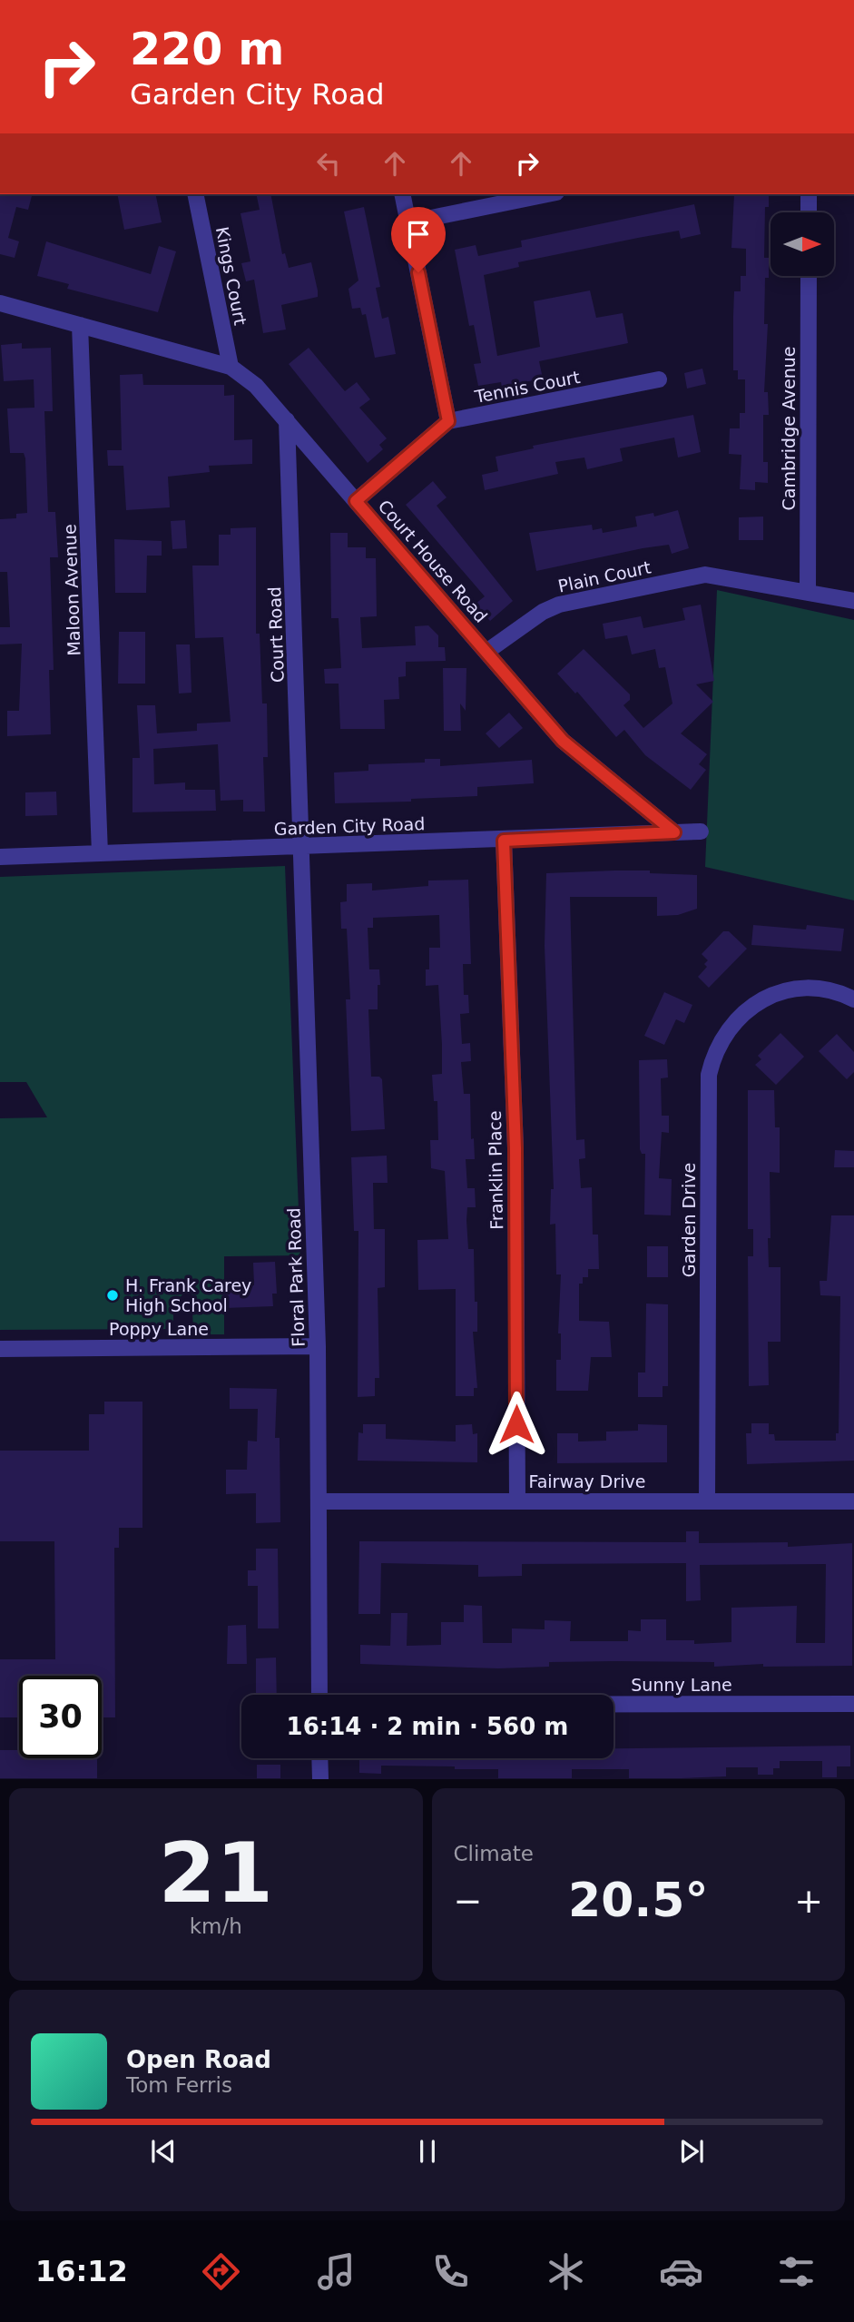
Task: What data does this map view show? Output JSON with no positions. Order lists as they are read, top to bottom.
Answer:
{
  "streets": {
    "street": [
      "Kings Court",
      "Tennis Court",
      "Cambridge Avenue",
      "Court House Road",
      "Plain Court",
      "Maloon Avenue",
      "Court Road",
      "Garden City Road",
      "Franklin Place",
      "Garden Drive",
      "Floral Park Road",
      "Poppy Lane",
      "Fairway Drive",
      "Sunny Lane"
    ]
  },
  "crossings": [
    ["Kings Court", "Court House Road"],
    ["Tennis Court", "Court House Road"],
    ["Cambridge Avenue", "Plain Court"],
    ["Court House Road", "Plain Court"],
    ["Court House Road", "Maloon Avenue"],
    ["Court House Road", "Court Road"],
    ["Court House Road", "Garden City Road"],
    ["Maloon Avenue", "Garden City Road"],
    ["Court Road", "Garden City Road"],
    ["Court Road", "Floral Park Road"],
    ["Garden City Road", "Franklin Place"],
    ["Garden City Road", "Floral Park Road"],
    ["Franklin Place", "Fairway Drive"],
    ["Garden Drive", "Fairway Drive"],
    ["Floral Park Road", "Poppy Lane"],
    ["Floral Park Road", "Fairway Drive"]
  ],
  "places": ["H. Frank Carey High School"],
  "north": "right",
  "page": {
    "turn": ["220 m", "Garden City Road"],
    "limit": "30",
    "trip": "16:14 · 2 min · 560 m",
    "tile": [
      ["21", "km/h"],
      "Climate"
    ],
    "heat": ["−", "20.5°", "+"],
    "song": ["Open Road", "Tom Ferris"],
    "tabs": "16:12"
  }
}
